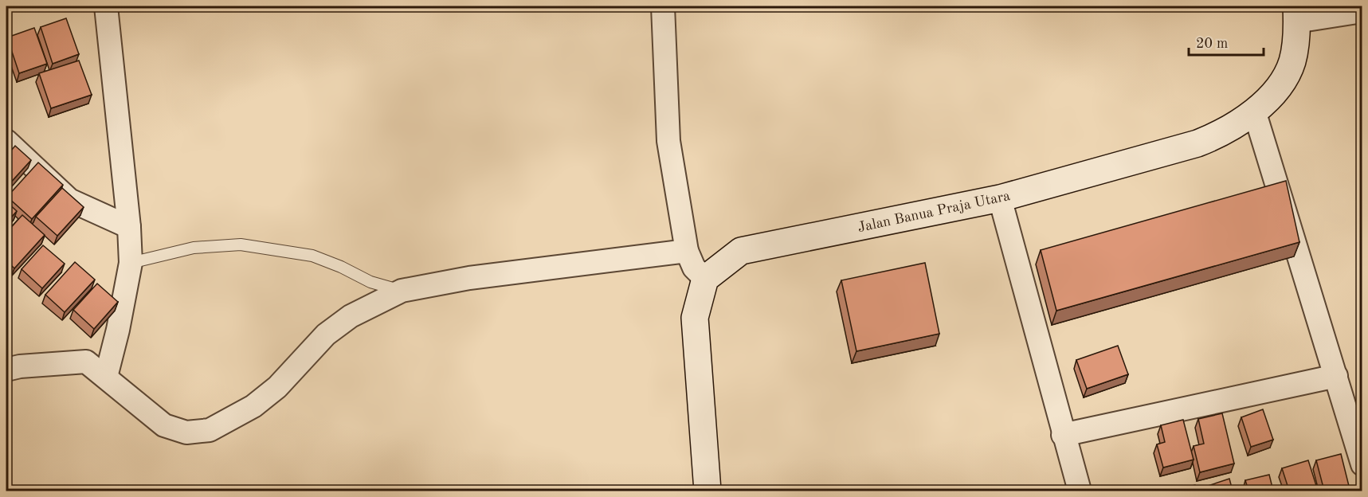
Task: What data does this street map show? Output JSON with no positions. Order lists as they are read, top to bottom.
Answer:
{
  "streets": {
    "street": ["Jalan Banua Praja Utara"]
  },
  "scale_bar": "20 m"
}
